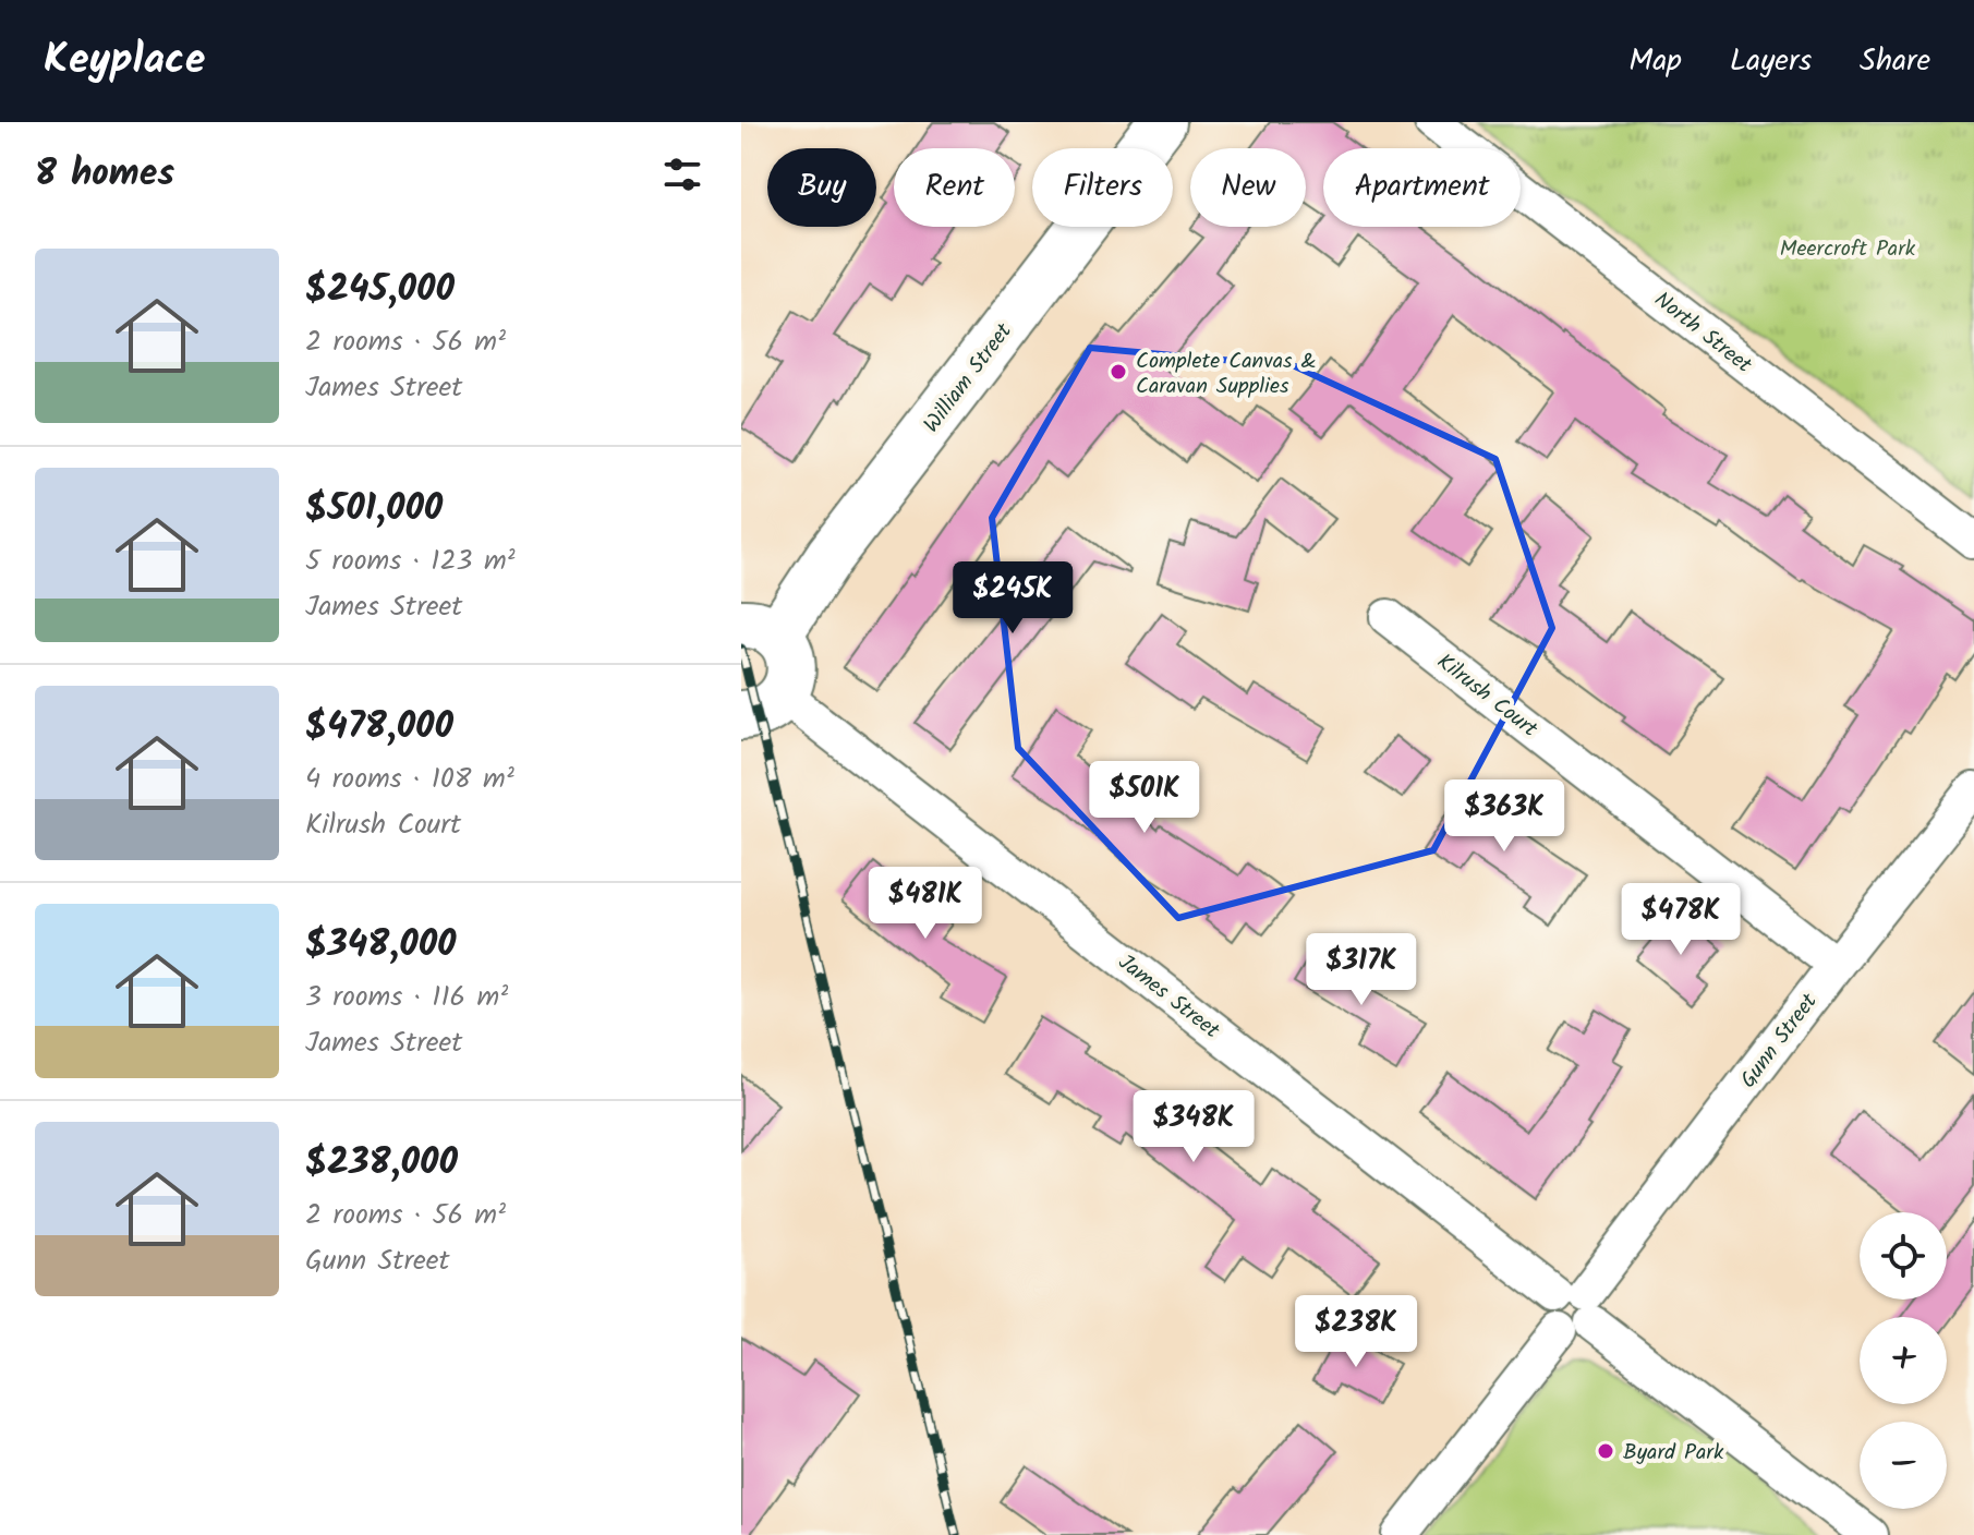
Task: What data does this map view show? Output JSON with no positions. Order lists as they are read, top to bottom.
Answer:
{
  "streets": {
    "street": [
      "North Street",
      "William Street",
      "Kilrush Court",
      "James Street",
      "Gunn Street"
    ]
  },
  "crossings": [
    ["Kilrush Court", "Gunn Street"],
    ["James Street", "Gunn Street"]
  ],
  "parks": ["Meercroft Park"],
  "places": ["Complete Canvas & Caravan Supplies", "Byard Park"],
  "page": {
    "header": "Keyplace",
    "nav": ["Map", "Layers", "Share"],
    "heading": "8 homes",
    "chip": [
      "Buy",
      "Rent",
      "Filters",
      "New",
      "Apartment"
    ],
    "list": [
      {
        "name": "$245,000",
        "note": "2 rooms · 56 m² · James Street"
      },
      {
        "name": "$501,000",
        "note": "5 rooms · 123 m² · James Street"
      },
      {
        "name": "$478,000",
        "note": "4 rooms · 108 m² · Kilrush Court"
      },
      {
        "name": "$348,000",
        "note": "3 rooms · 116 m² · James Street"
      },
      {
        "name": "$238,000",
        "note": "2 rooms · 56 m² · Gunn Street"
      }
    ],
    "price": [
      "$245K",
      "$501K",
      "$363K",
      "$481K",
      "$478K",
      "$317K",
      "$348K",
      "$238K"
    ],
    "map_buttons": ["+", "−"]
  }
}
